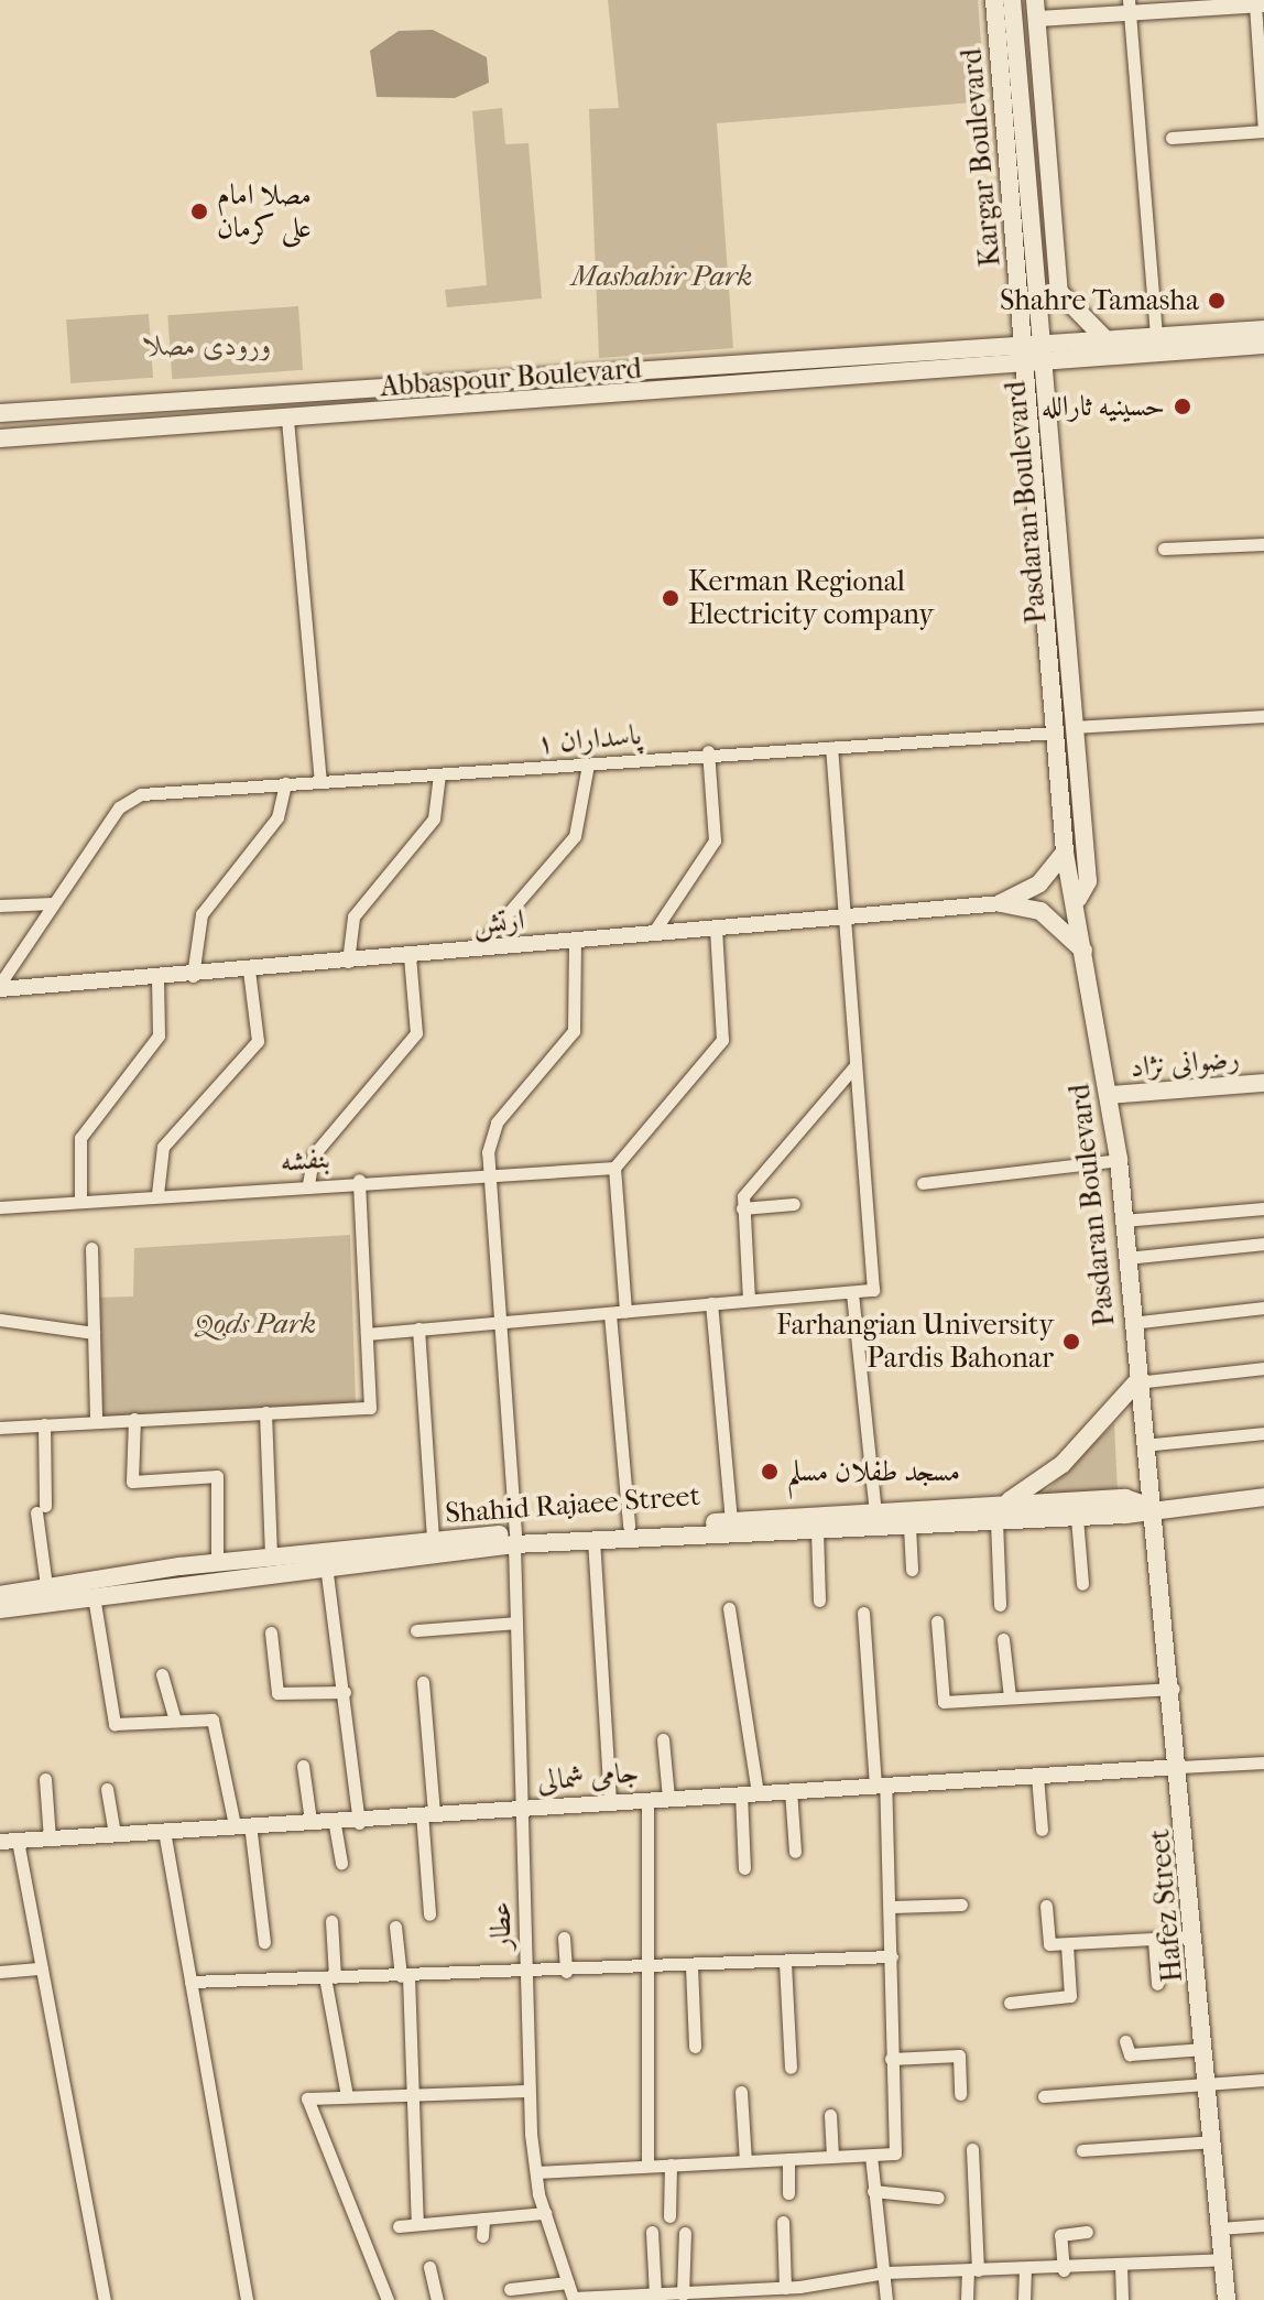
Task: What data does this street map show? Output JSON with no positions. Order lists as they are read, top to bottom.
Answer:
{
  "streets": {
    "main road": [
      "Kargar Boulevard",
      "Abbaspour Boulevard",
      "Pasdaran Boulevard",
      "رضوانی نژاد",
      "Shahid Rajaee Street",
      "Hafez Street"
    ],
    "street": [
      "پاسداران ۱",
      "ارتش",
      "بنفشه",
      "جامی شمالی",
      "عطار"
    ]
  },
  "crossings": [
    ["Kargar Boulevard", "Abbaspour Boulevard"],
    ["Kargar Boulevard", "Pasdaran Boulevard"],
    ["Abbaspour Boulevard", "Pasdaran Boulevard"],
    ["Pasdaran Boulevard", "پاسداران ۱"],
    ["Pasdaran Boulevard", "رضوانی نژاد"],
    ["Pasdaran Boulevard", "Shahid Rajaee Street"],
    ["Pasdaran Boulevard", "Hafez Street"],
    ["ارتش", "عطار"],
    ["بنفشه", "عطار"],
    ["Shahid Rajaee Street", "Hafez Street"],
    ["Shahid Rajaee Street", "عطار"],
    ["جامی شمالی", "Hafez Street"],
    ["جامی شمالی", "عطار"]
  ],
  "parks": ["Mashahir Park", "ورودی مصلا", "Qods Park"],
  "places": [
    "مصلا امام علی کرمان",
    "Shahre Tamasha",
    "حسینیه ثارالله",
    "Kerman Regional Electricity company",
    "Farhangian University Pardis Bahonar",
    "مسجد طفلان مسلم"
  ]
}
